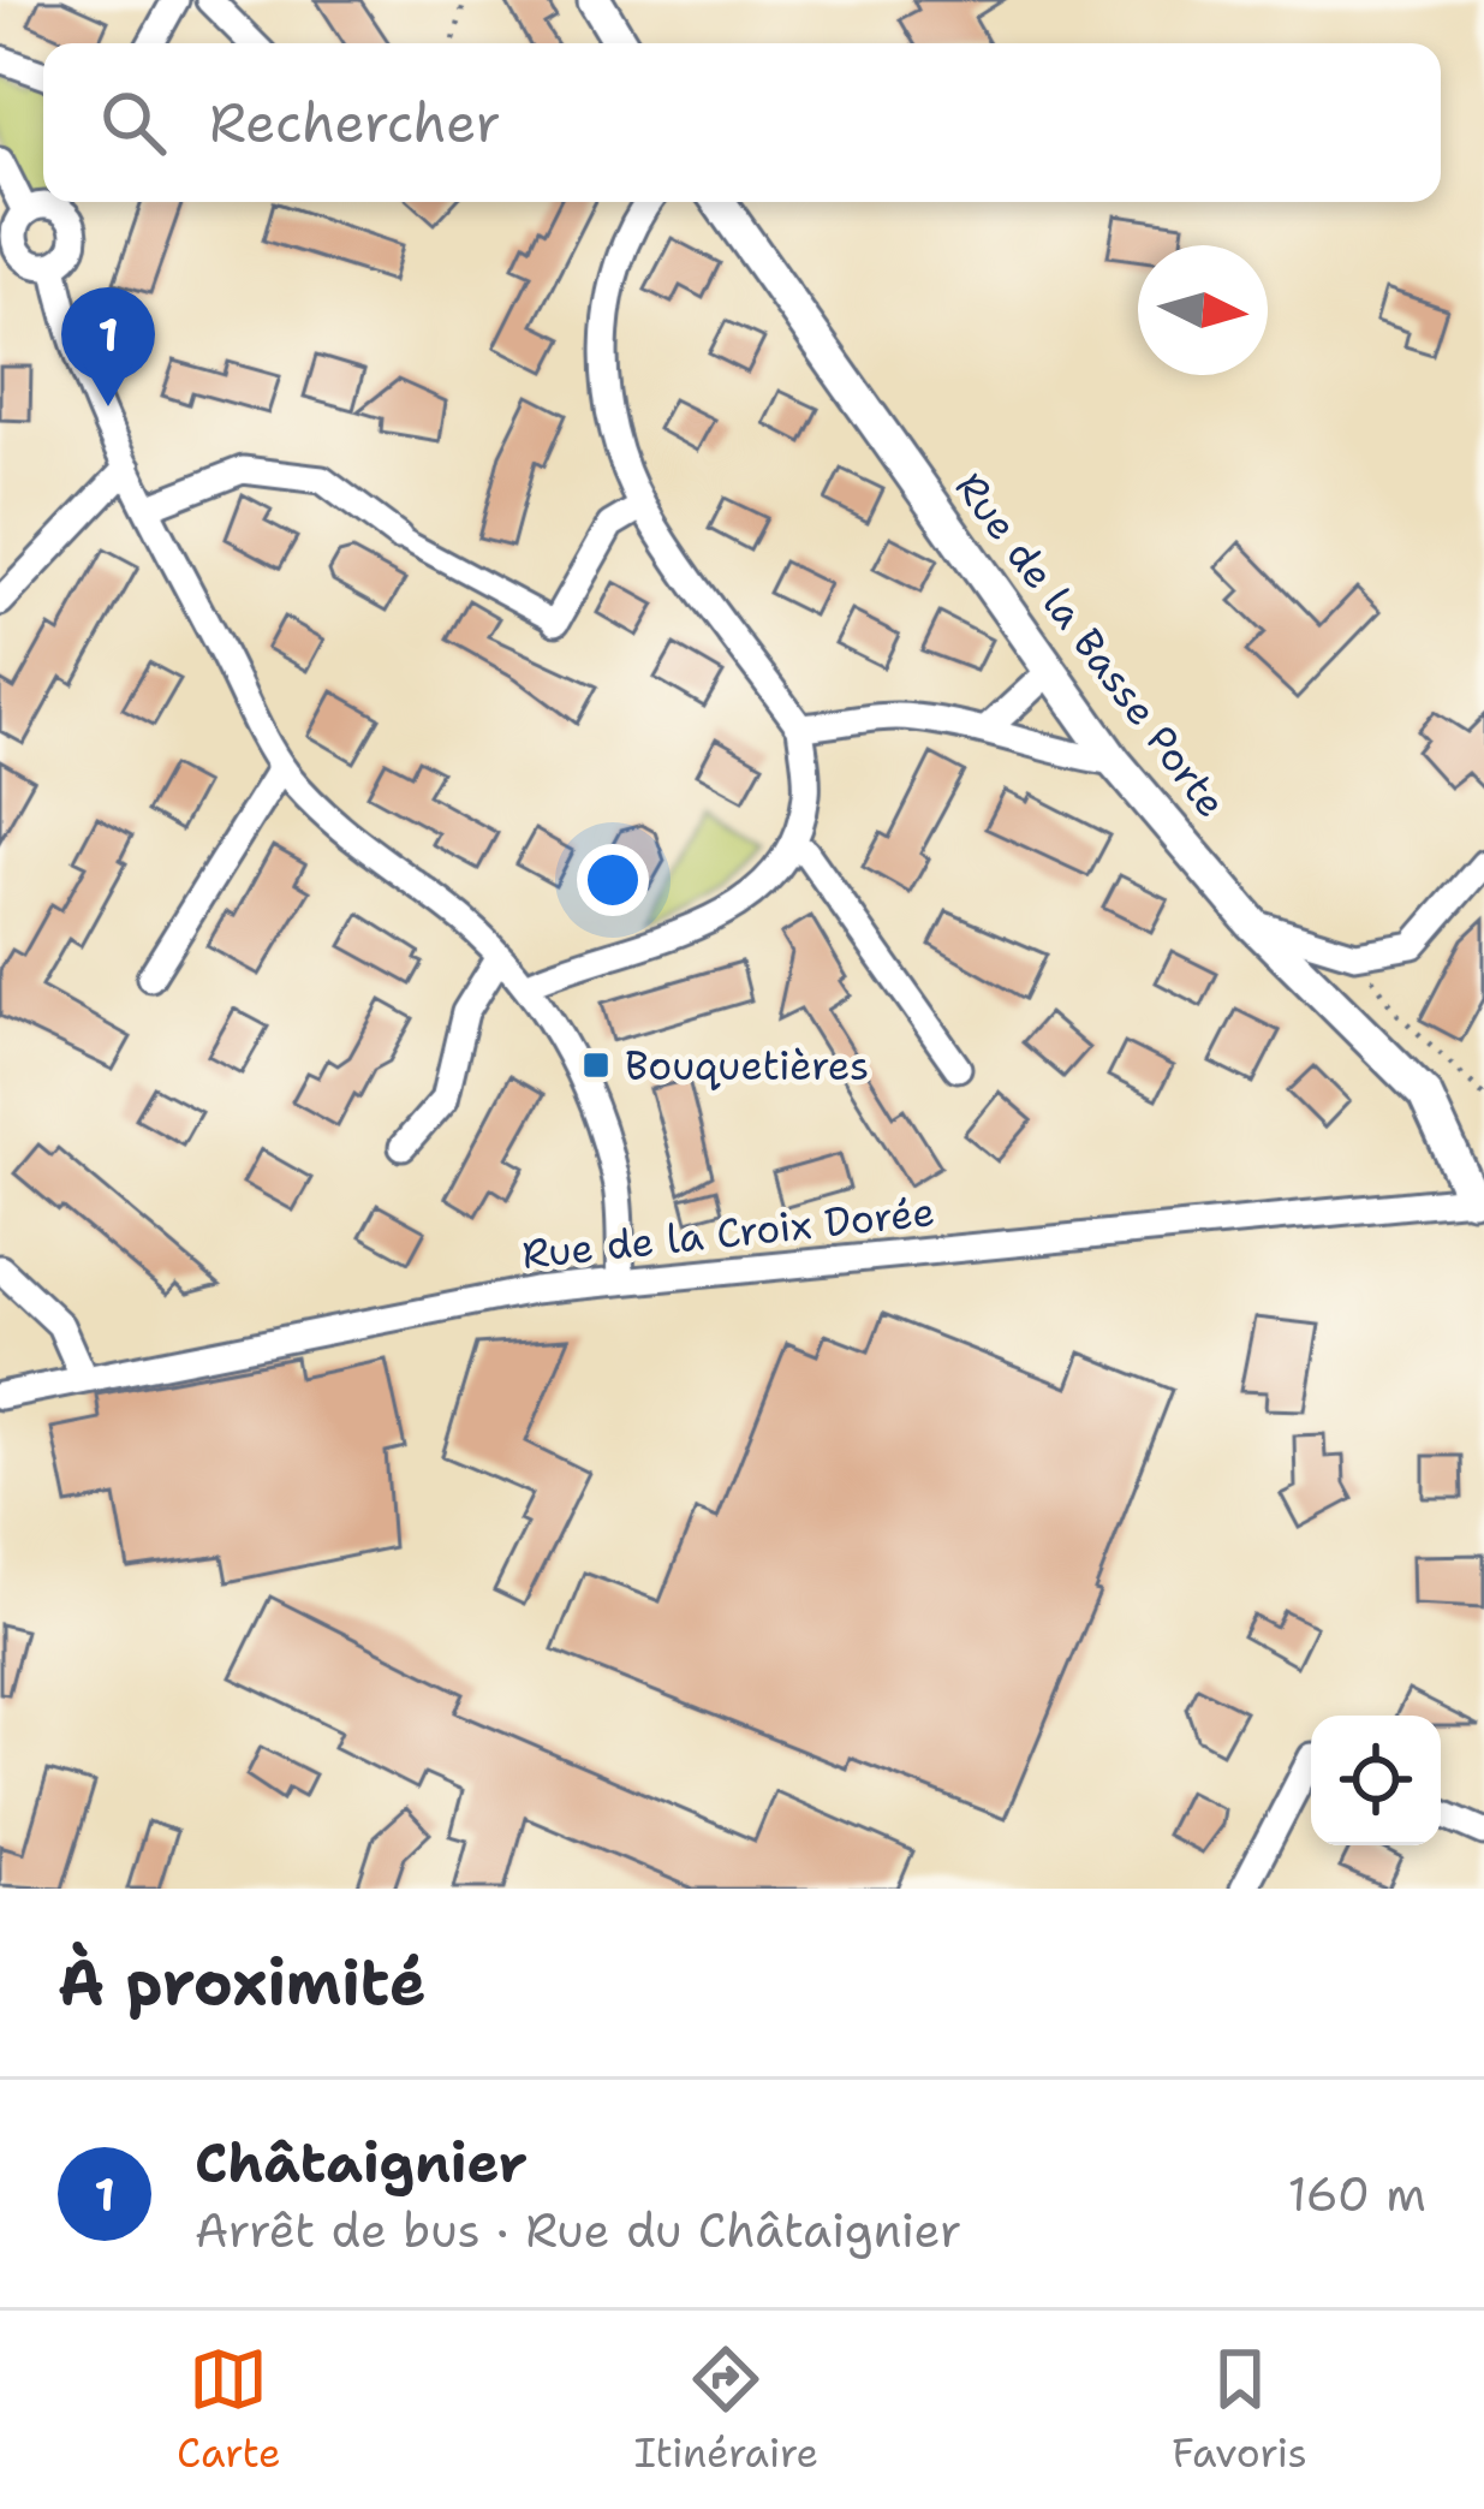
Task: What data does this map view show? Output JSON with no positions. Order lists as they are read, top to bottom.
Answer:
{
  "streets": {
    "street": ["Rue de la Basse Porte", "Rue de la Croix Dorée"]
  },
  "crossings": [
    ["Rue de la Basse Porte", "Rue de la Croix Dorée"]
  ],
  "places": {
    "transit": ["Bouquetières"]
  },
  "north": "right",
  "page": {
    "search": "Rechercher",
    "pins": "1",
    "heading": "À proximité",
    "list": [
      {
        "mark": "1",
        "name": "Châtaignier",
        "note": "Arrêt de bus · Rue du Châtaignier",
        "value": "160 m"
      }
    ],
    "nav": ["Carte", "Itinéraire", "Favoris"]
  }
}
